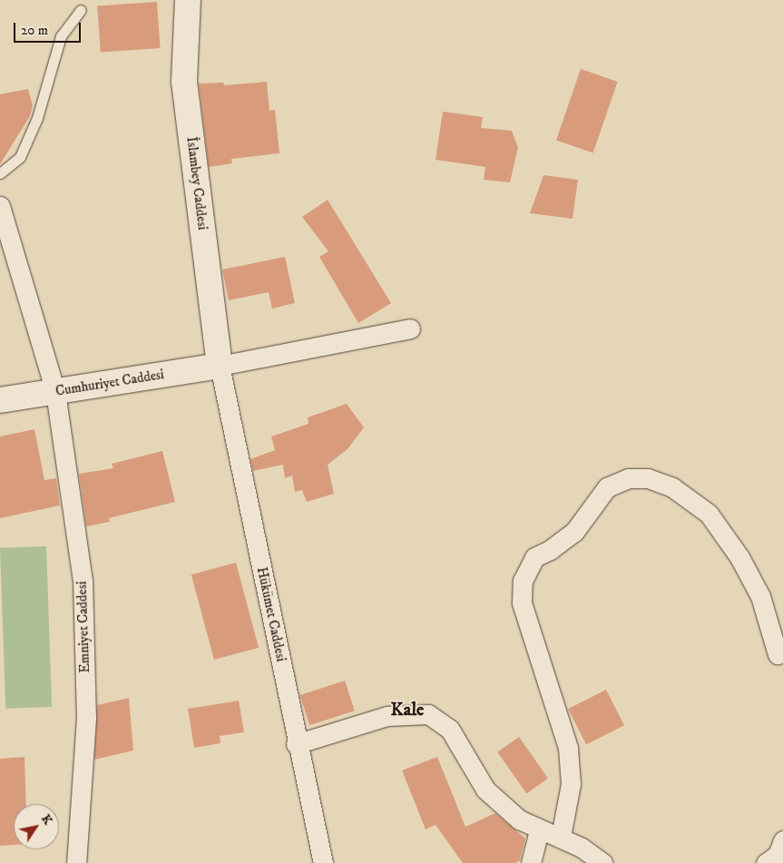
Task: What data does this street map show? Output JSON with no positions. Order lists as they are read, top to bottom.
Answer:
{
  "streets": {
    "street": [
      "İslambey Caddesi",
      "Cumhuriyet Caddesi",
      "Hükümet Caddesi",
      "Emniyet Caddesi"
    ]
  },
  "crossings": [
    ["İslambey Caddesi", "Cumhuriyet Caddesi"],
    ["İslambey Caddesi", "Hükümet Caddesi"],
    ["Cumhuriyet Caddesi", "Hükümet Caddesi"],
    ["Cumhuriyet Caddesi", "Emniyet Caddesi"]
  ],
  "districts": ["Kale"],
  "scale_bar": "20 m",
  "north": "top right"
}
